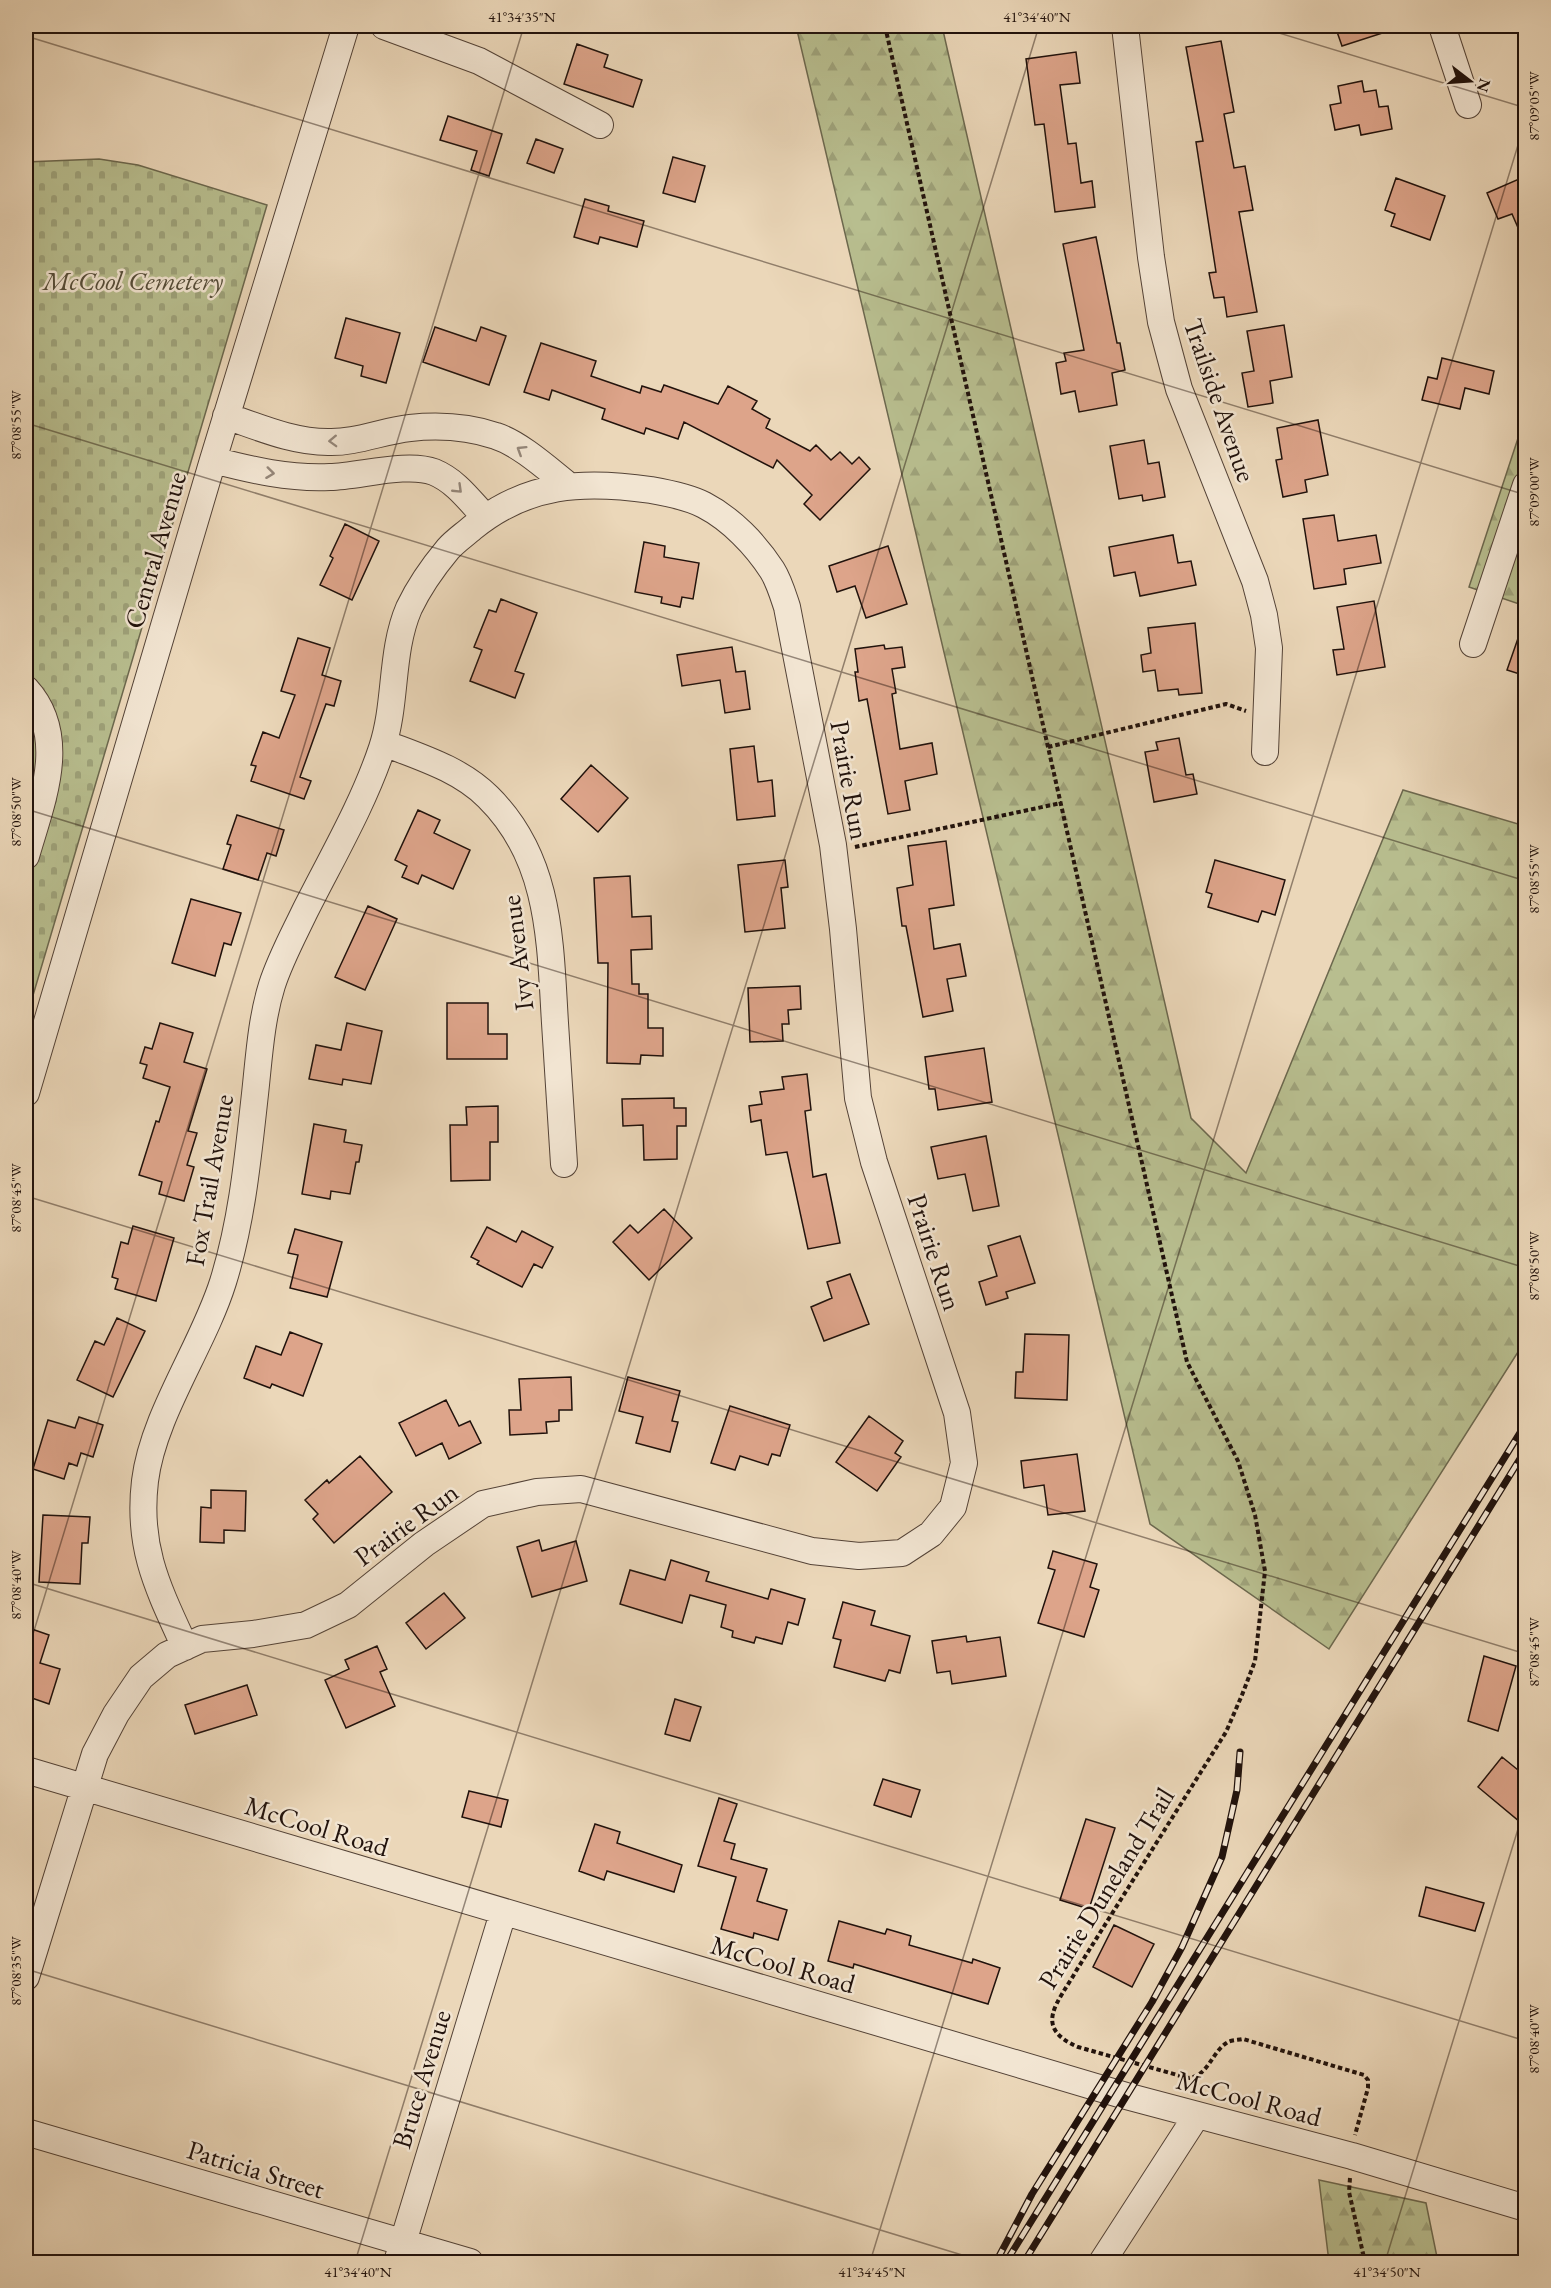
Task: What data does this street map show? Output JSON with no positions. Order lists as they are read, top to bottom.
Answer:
{
  "streets": {
    "street": [
      "Trailside Avenue",
      "Central Avenue",
      "Prairie Run",
      "Ivy Avenue",
      "Fox Trail Avenue",
      "McCool Road",
      "Bruce Avenue",
      "Patricia Street"
    ],
    "path": ["Prairie Duneland Trail"]
  },
  "crossings": [
    ["Prairie Run", "Ivy Avenue"],
    ["Prairie Run", "Fox Trail Avenue"],
    ["Prairie Run", "McCool Road"],
    ["Ivy Avenue", "Fox Trail Avenue"],
    ["McCool Road", "Prairie Duneland Trail"],
    ["McCool Road", "Bruce Avenue"],
    ["Bruce Avenue", "Patricia Street"]
  ],
  "parks": ["McCool Cemetery"],
  "north": "right",
  "coordinates": [
    "41°34'35\"N",
    "41°34'40\"N",
    "87°09'05\"W",
    "87°08'55\"W",
    "87°09'00\"W",
    "87°08'50\"W",
    "87°08'45\"W",
    "87°08'40\"W",
    "87°08'35\"W",
    "41°34'45\"N",
    "41°34'50\"N"
  ]
}
